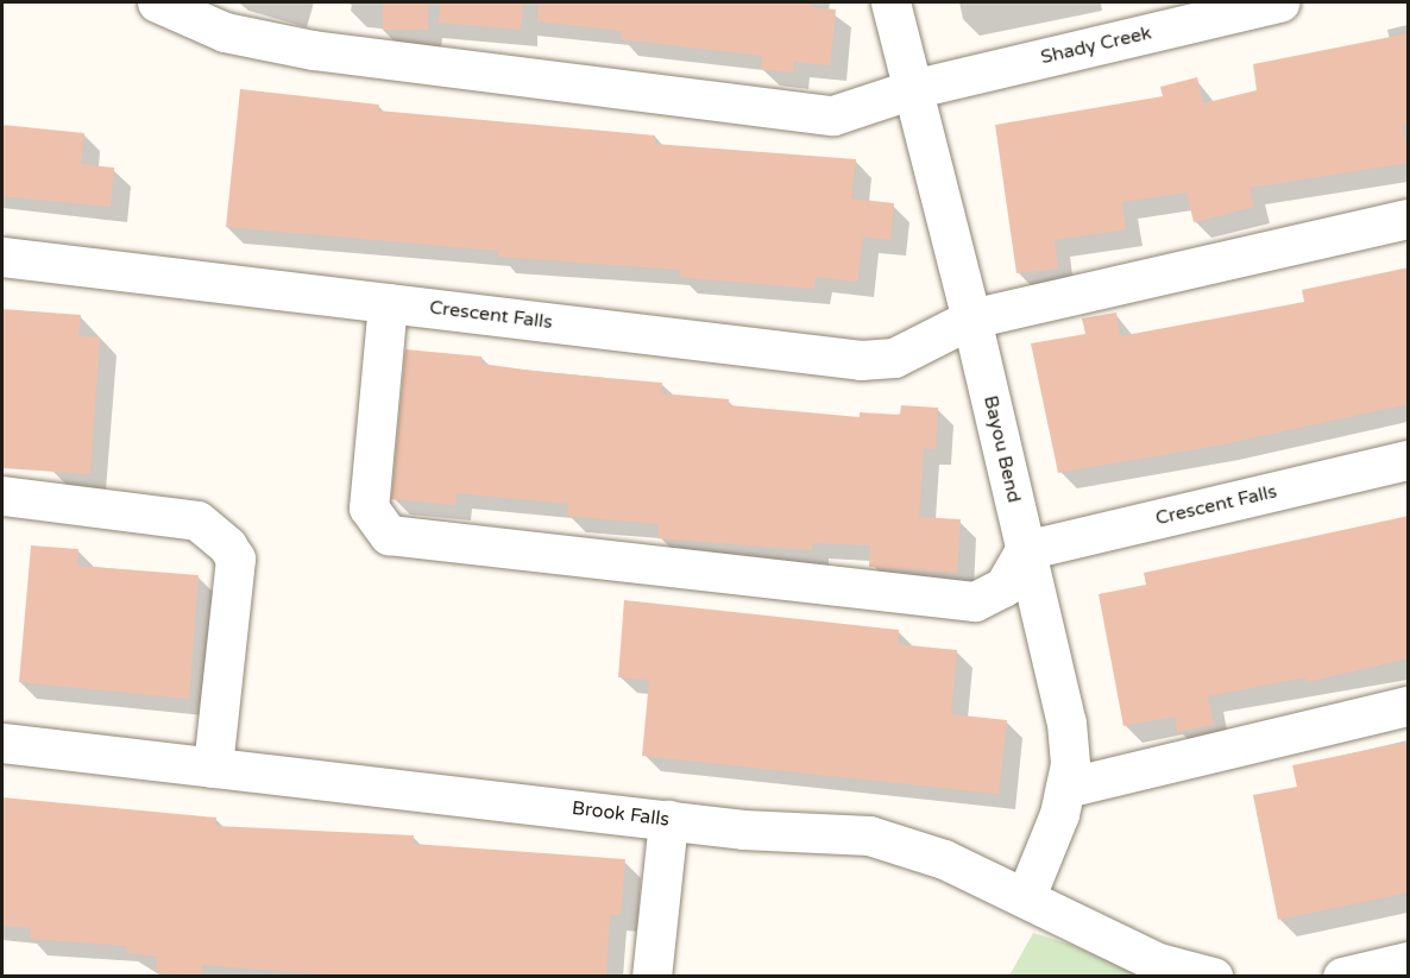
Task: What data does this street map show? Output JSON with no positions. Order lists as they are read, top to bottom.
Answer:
{
  "streets": {
    "street": [
      "Shady Creek",
      "Crescent Falls",
      "Bayou Bend",
      "Brook Falls"
    ]
  },
  "crossings": [
    ["Shady Creek", "Bayou Bend"],
    ["Crescent Falls", "Bayou Bend"],
    ["Bayou Bend", "Brook Falls"]
  ]
}
